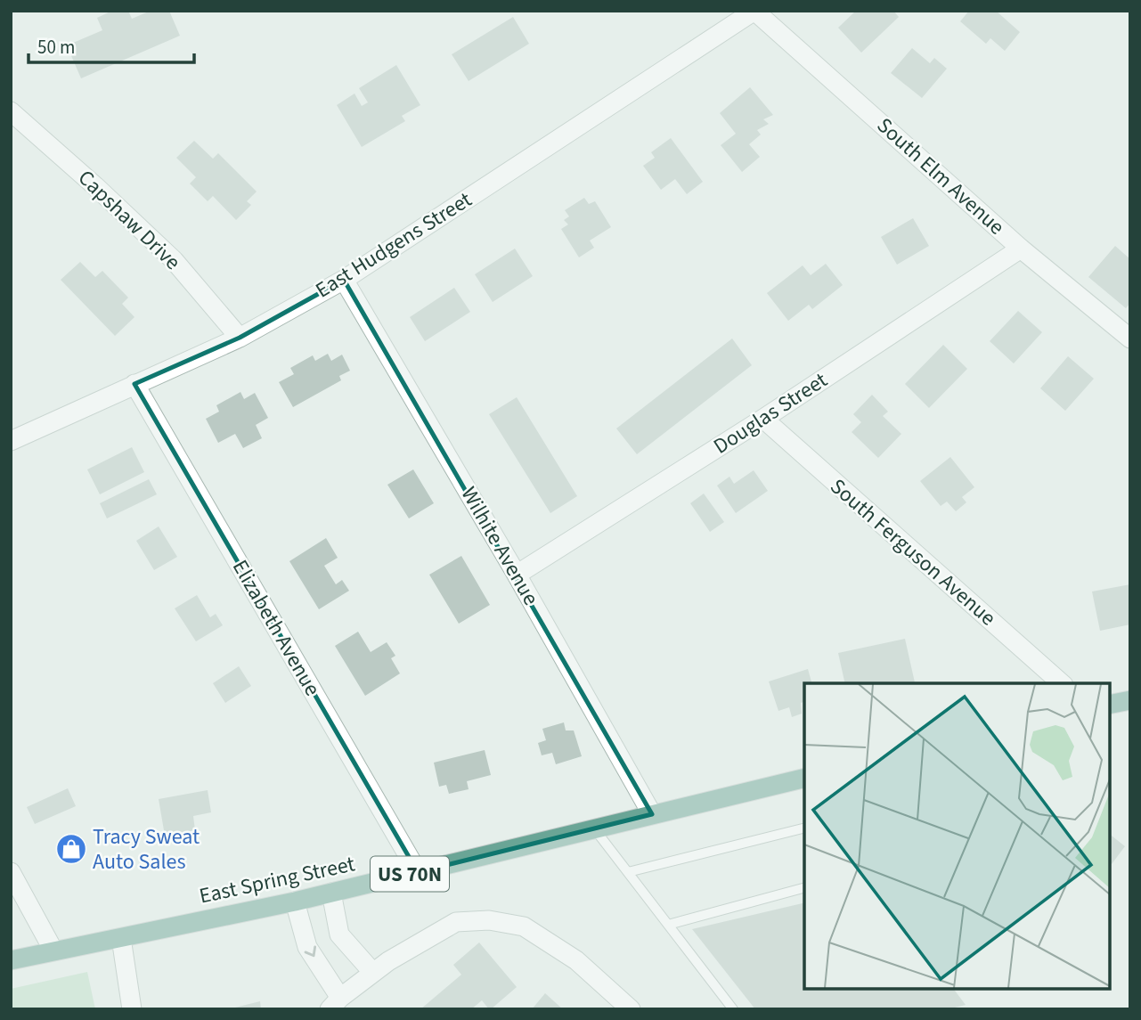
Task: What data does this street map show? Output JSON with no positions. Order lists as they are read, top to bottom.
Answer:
{
  "streets": {
    "main road": ["US 70N", "East Spring Street"],
    "street": [
      "South Elm Avenue",
      "Capshaw Drive",
      "East Hudgens Street",
      "Douglas Street",
      "Wilhite Avenue",
      "South Ferguson Avenue",
      "Elizabeth Avenue"
    ]
  },
  "crossings": [
    ["South Elm Avenue", "East Hudgens Street"],
    ["South Elm Avenue", "Douglas Street"],
    ["Capshaw Drive", "East Hudgens Street"],
    ["East Hudgens Street", "Wilhite Avenue"],
    ["East Hudgens Street", "Elizabeth Avenue"],
    ["Douglas Street", "Wilhite Avenue"],
    ["Douglas Street", "South Ferguson Avenue"],
    ["Wilhite Avenue", "East Spring Street"],
    ["Elizabeth Avenue", "East Spring Street"]
  ],
  "places": {
    "shop": ["Tracy Sweat Auto Sales"]
  },
  "scale_bar": "50 m"
}
